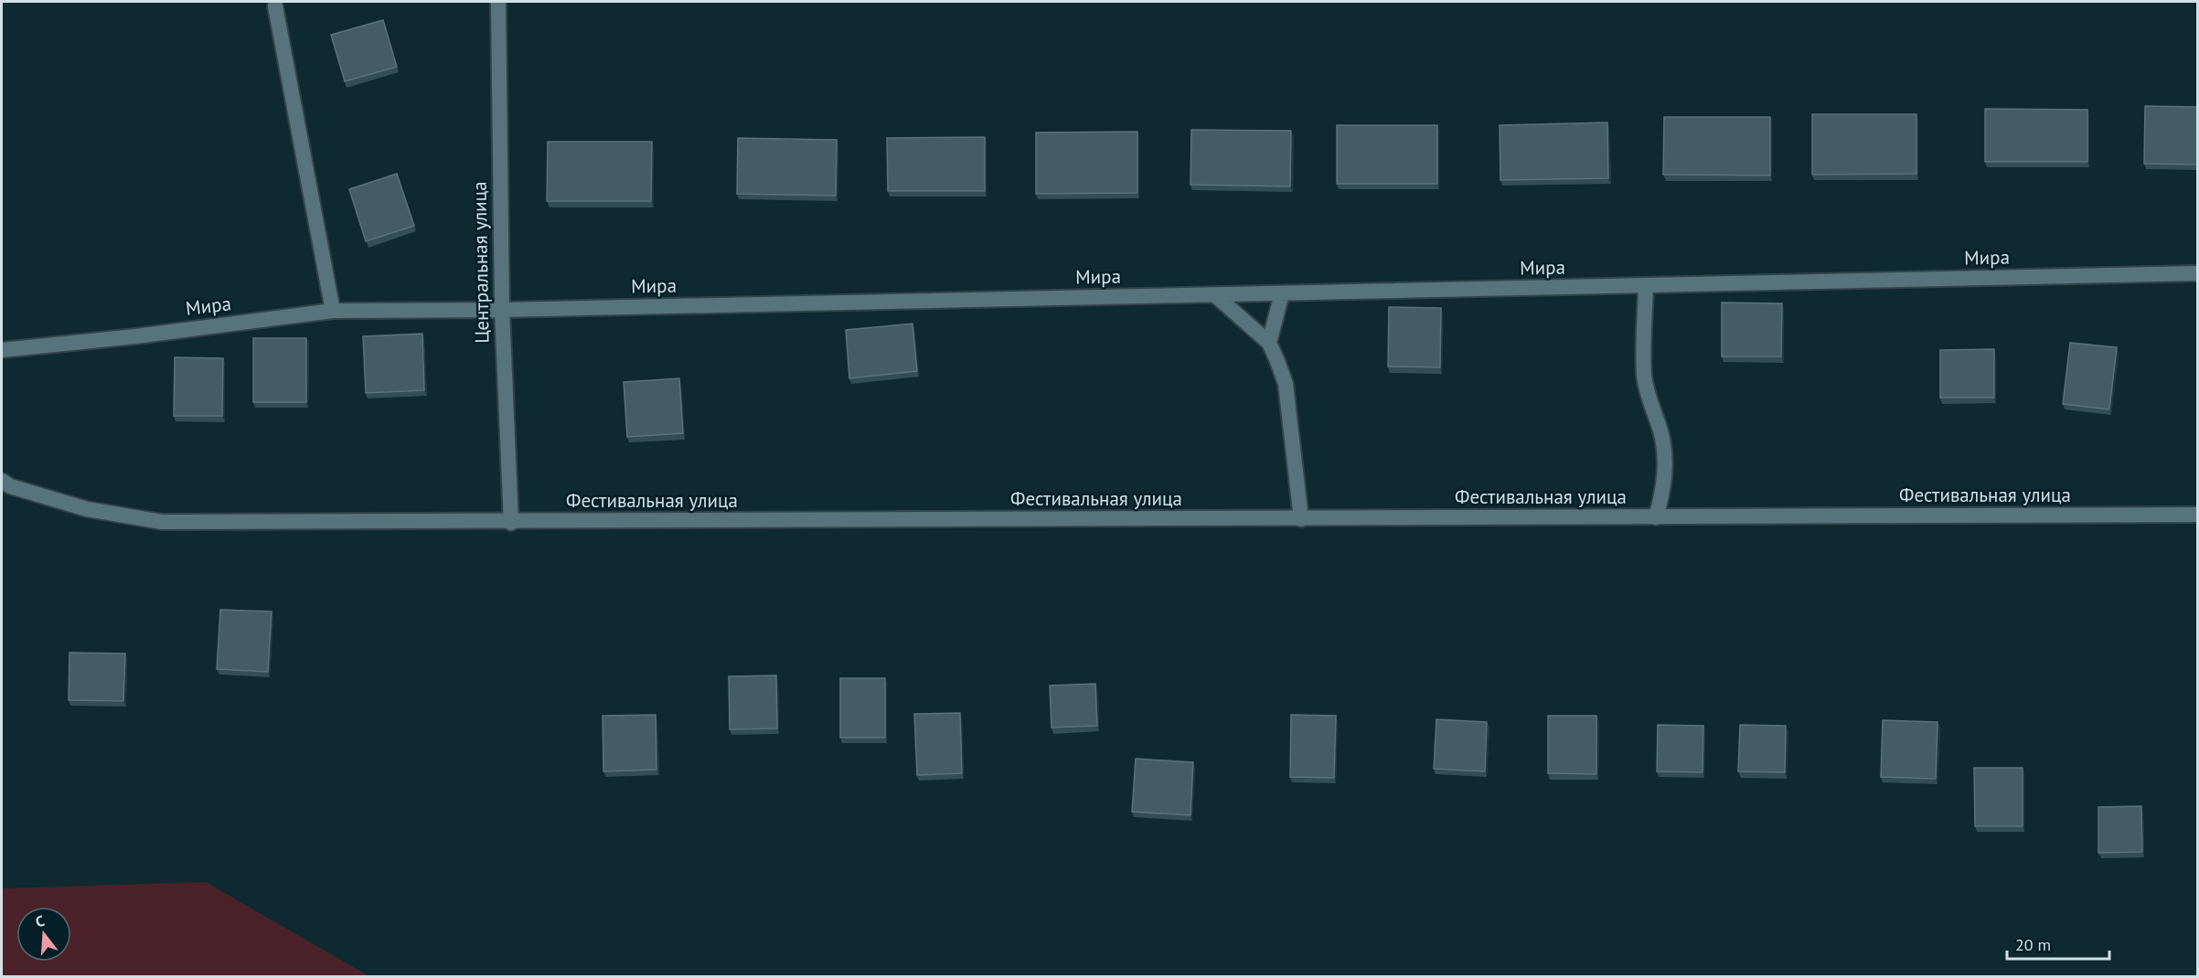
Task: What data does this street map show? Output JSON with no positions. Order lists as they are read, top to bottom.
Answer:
{
  "streets": {
    "street": ["Мира", "Центральная улица", "Фестивальная улица"]
  },
  "crossings": [
    ["Мира", "Центральная улица"],
    ["Центральная улица", "Фестивальная улица"]
  ],
  "scale_bar": "20 m",
  "north": "top"
}
